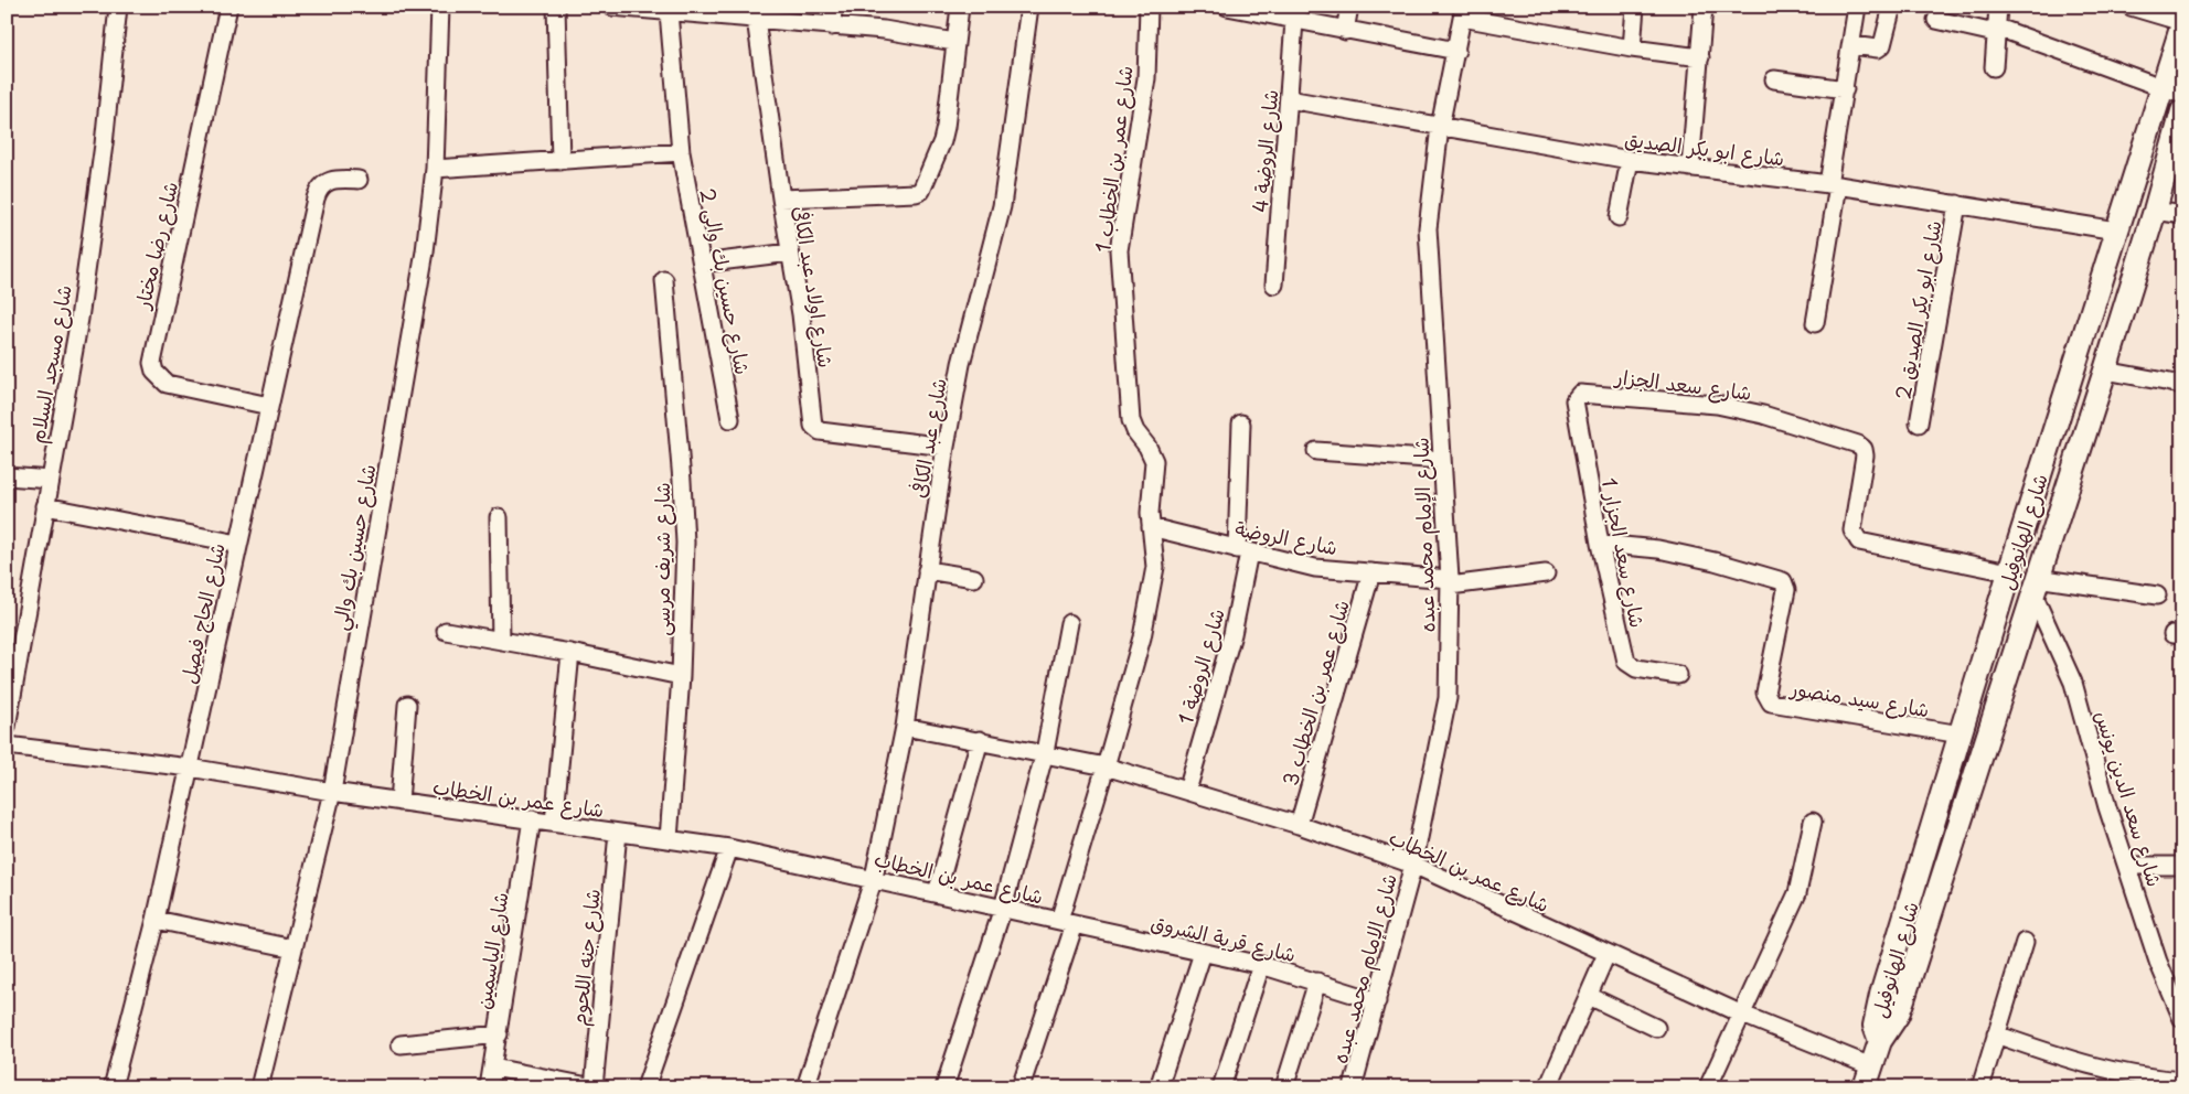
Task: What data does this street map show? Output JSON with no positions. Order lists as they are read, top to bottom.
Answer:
{
  "streets": {
    "street": [
      "شارع ابو بكر الصديق",
      "شارع الروضة 4",
      "شارع عمر بن الخطاب 1",
      "شارع رضا مختار",
      "شارع حسين بك والى 2",
      "شارع اولاد عبد الكافى",
      "شارع ابو بكر الصديق 2",
      "شارع مسجد السلام",
      "شارع سعد الجزار",
      "شارع عبد الكافى",
      "شارع الهانوفيل",
      "شارع الإمام محمد عبده",
      "شارع الروضة",
      "شارع حسين بك والي",
      "شارع سعد الجزار 1",
      "شارع شريف مرسى",
      "شارع الحاج فيصل",
      "شارع الروضة 1",
      "شارع عمر بن الخطاب 3",
      "شارع سيد منصور",
      "شارع عمر بن الخطاب",
      "شارع سعد الدين يونس",
      "شارع قرية الشروق",
      "شارع الياسمين",
      "شارع جنه اللحوم"
    ]
  },
  "crossings": [
    ["شارع ابو بكر الصديق", "شارع الروضة 4"],
    ["شارع ابو بكر الصديق", "شارع ابو بكر الصديق 2"],
    ["شارع ابو بكر الصديق", "شارع الهانوفيل"],
    ["شارع ابو بكر الصديق", "شارع الإمام محمد عبده"],
    ["شارع عمر بن الخطاب 1", "شارع الروضة"],
    ["شارع عمر بن الخطاب 1", "شارع عمر بن الخطاب"],
    ["شارع رضا مختار", "شارع الحاج فيصل"],
    ["شارع اولاد عبد الكافى", "شارع عبد الكافى"],
    ["شارع سعد الجزار", "شارع الهانوفيل"],
    ["شارع سعد الجزار", "شارع سعد الجزار 1"],
    ["شارع عبد الكافى", "شارع عمر بن الخطاب"],
    ["شارع الهانوفيل", "شارع سيد منصور"],
    ["شارع الهانوفيل", "شارع عمر بن الخطاب"],
    ["شارع الهانوفيل", "شارع سعد الدين يونس"],
    ["شارع الإمام محمد عبده", "شارع الروضة"],
    ["شارع الإمام محمد عبده", "شارع عمر بن الخطاب"],
    ["شارع الإمام محمد عبده", "شارع قرية الشروق"],
    ["شارع الروضة", "شارع الروضة 1"],
    ["شارع الروضة", "شارع عمر بن الخطاب 3"],
    ["شارع حسين بك والي", "شارع عمر بن الخطاب"],
    ["شارع سعد الجزار 1", "شارع سيد منصور"],
    ["شارع شريف مرسى", "شارع عمر بن الخطاب"],
    ["شارع الحاج فيصل", "شارع عمر بن الخطاب"],
    ["شارع الروضة 1", "شارع عمر بن الخطاب"],
    ["شارع عمر بن الخطاب 3", "شارع عمر بن الخطاب"],
    ["شارع عمر بن الخطاب", "شارع قرية الشروق"],
    ["شارع عمر بن الخطاب", "شارع الياسمين"],
    ["شارع عمر بن الخطاب", "شارع جنه اللحوم"]
  ]
}
